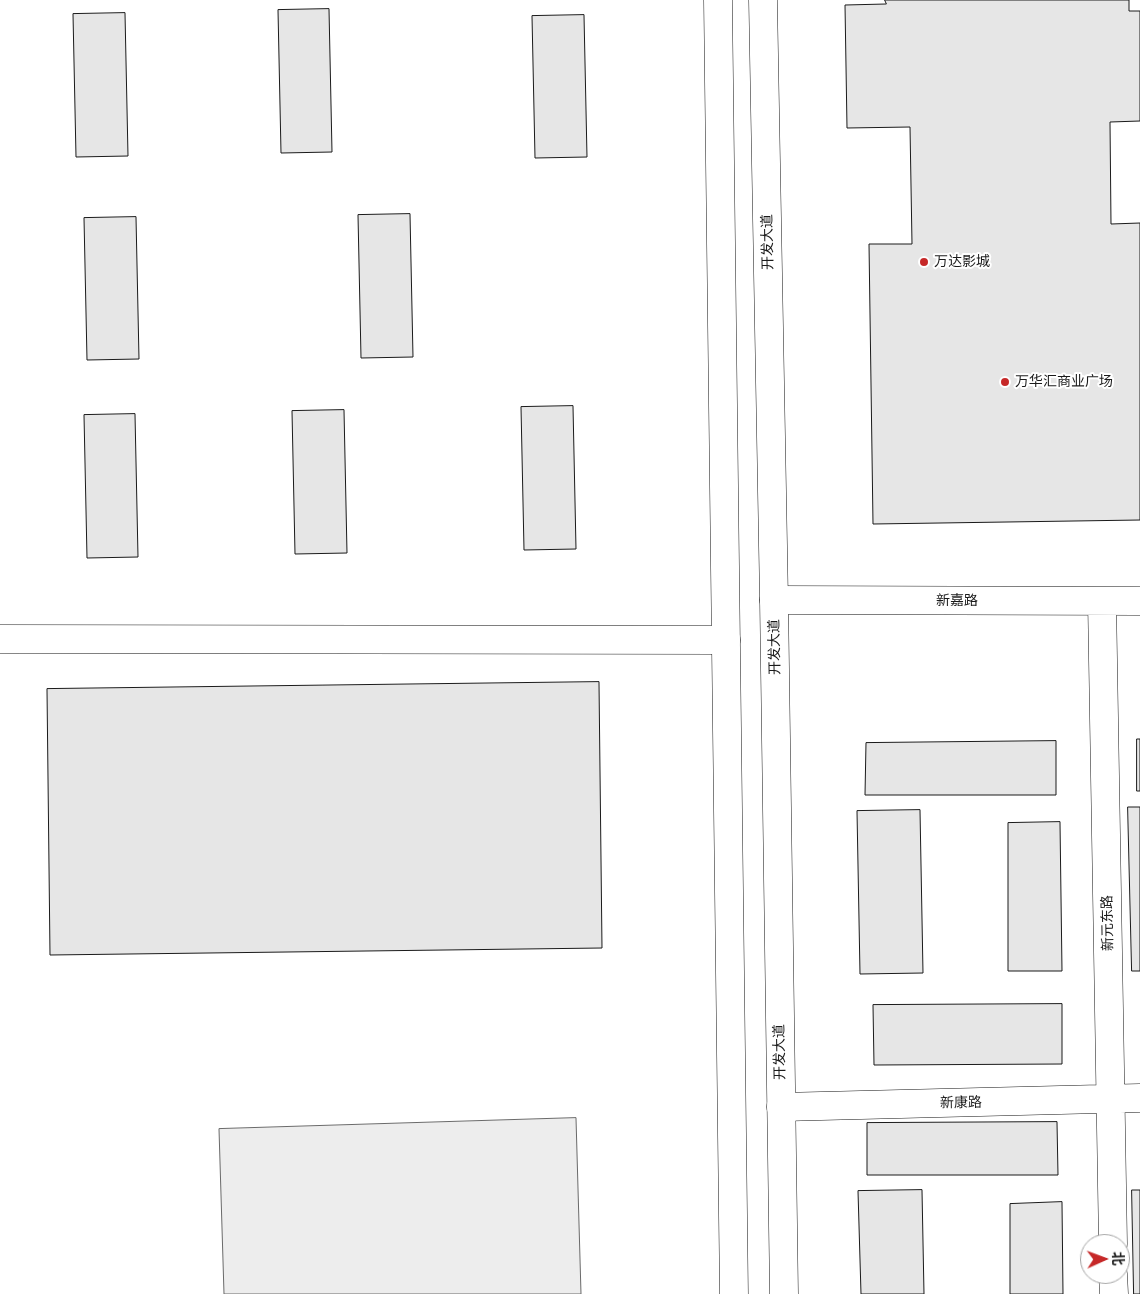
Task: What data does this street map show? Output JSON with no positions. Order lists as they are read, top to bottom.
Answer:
{
  "streets": {
    "main road": [
      "开发大道",
      "新嘉路",
      "新元东路",
      "新康路"
    ]
  },
  "crossings": [
    ["开发大道", "新嘉路"],
    ["开发大道", "新康路"],
    ["新嘉路", "新元东路"],
    ["新元东路", "新康路"]
  ],
  "places": ["万达影城", "万华汇商业广场"],
  "north": "right"
}
